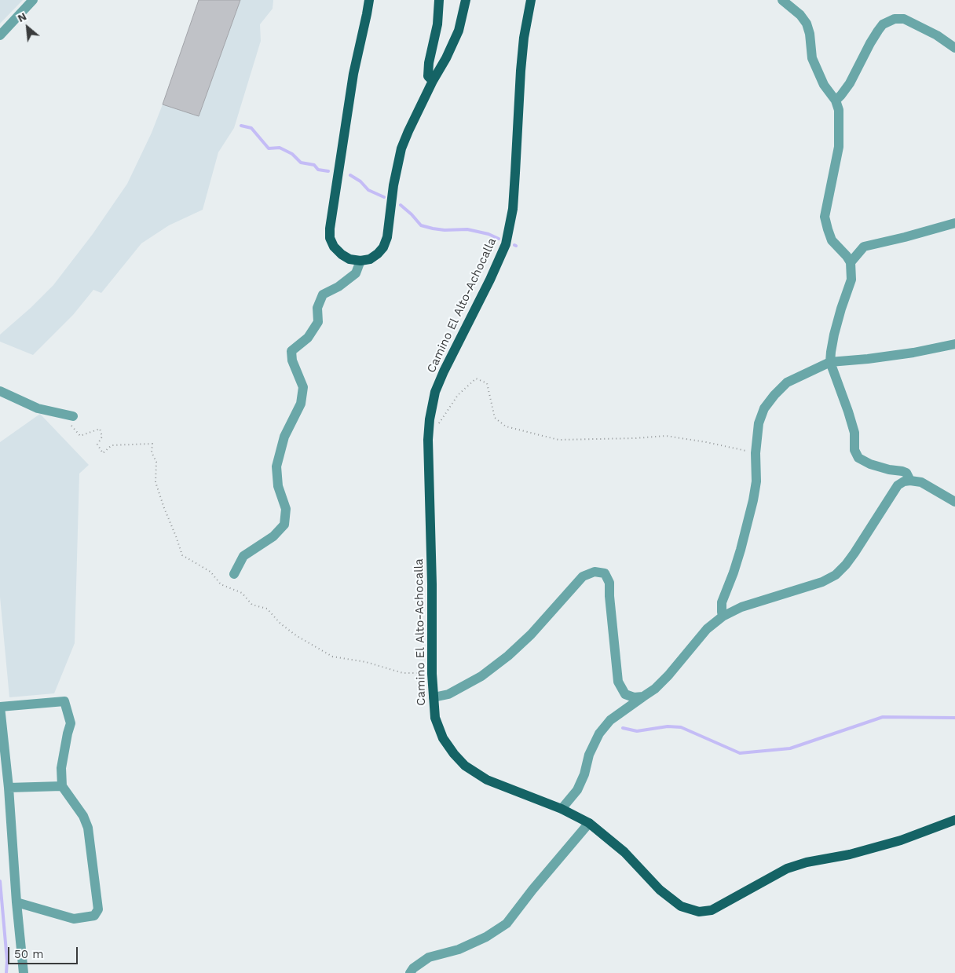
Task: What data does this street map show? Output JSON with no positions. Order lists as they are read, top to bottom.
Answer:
{
  "streets": {
    "main road": ["Camino El Alto-Achocalla"]
  },
  "scale_bar": "50 m",
  "north": "top left"
}
